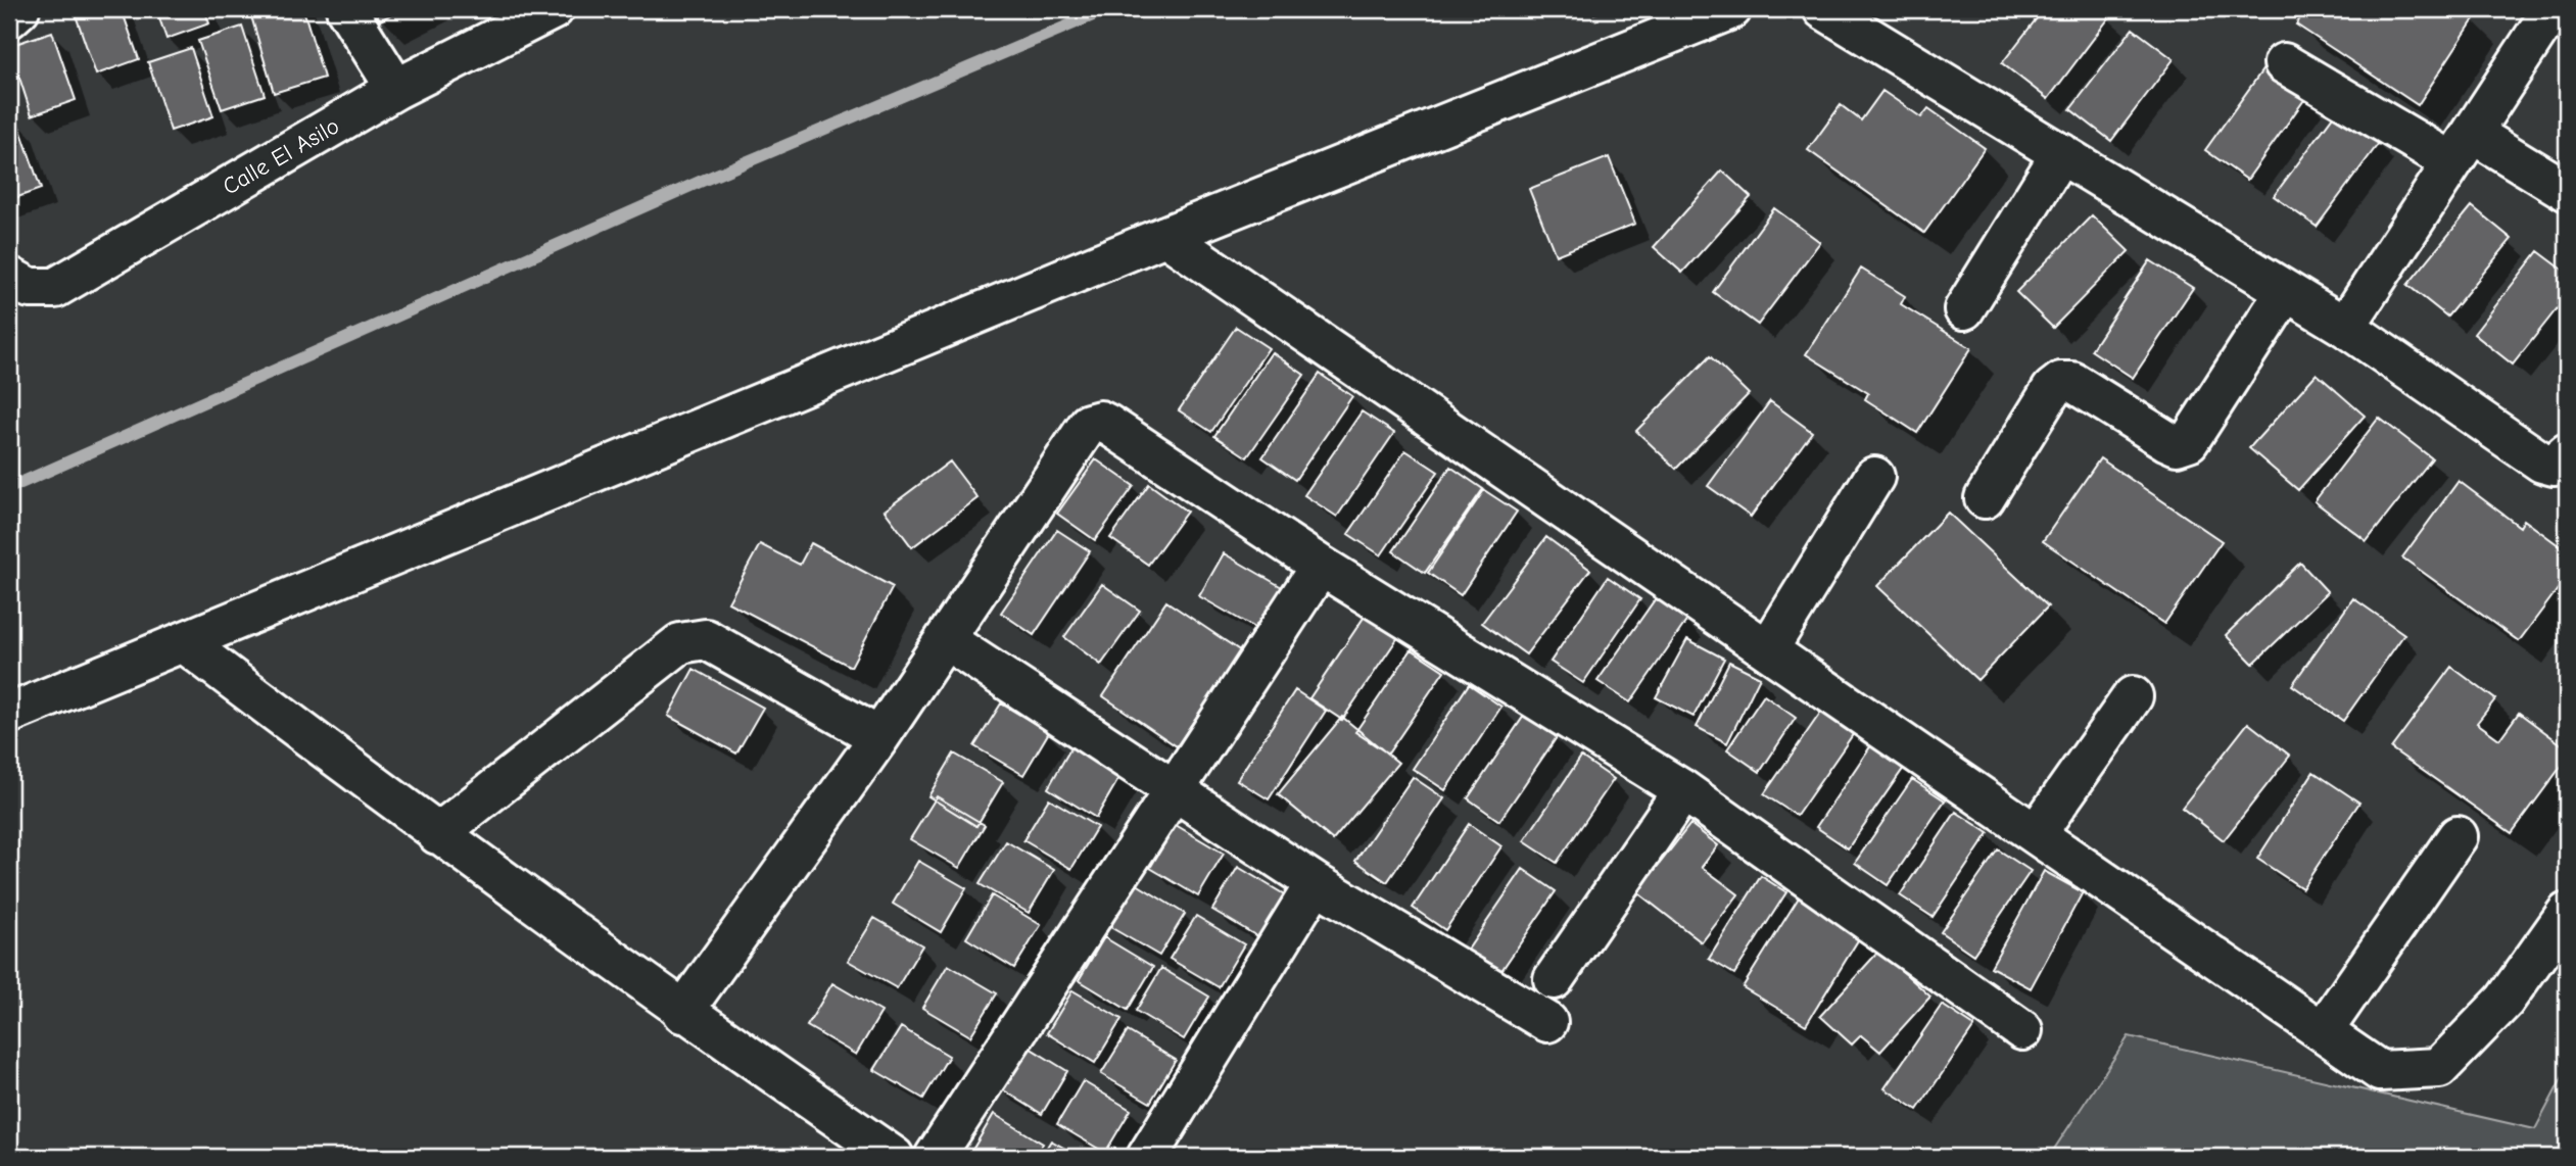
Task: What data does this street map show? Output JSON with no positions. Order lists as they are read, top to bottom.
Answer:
{
  "streets": {
    "street": ["Calle El Asilo"]
  }
}
